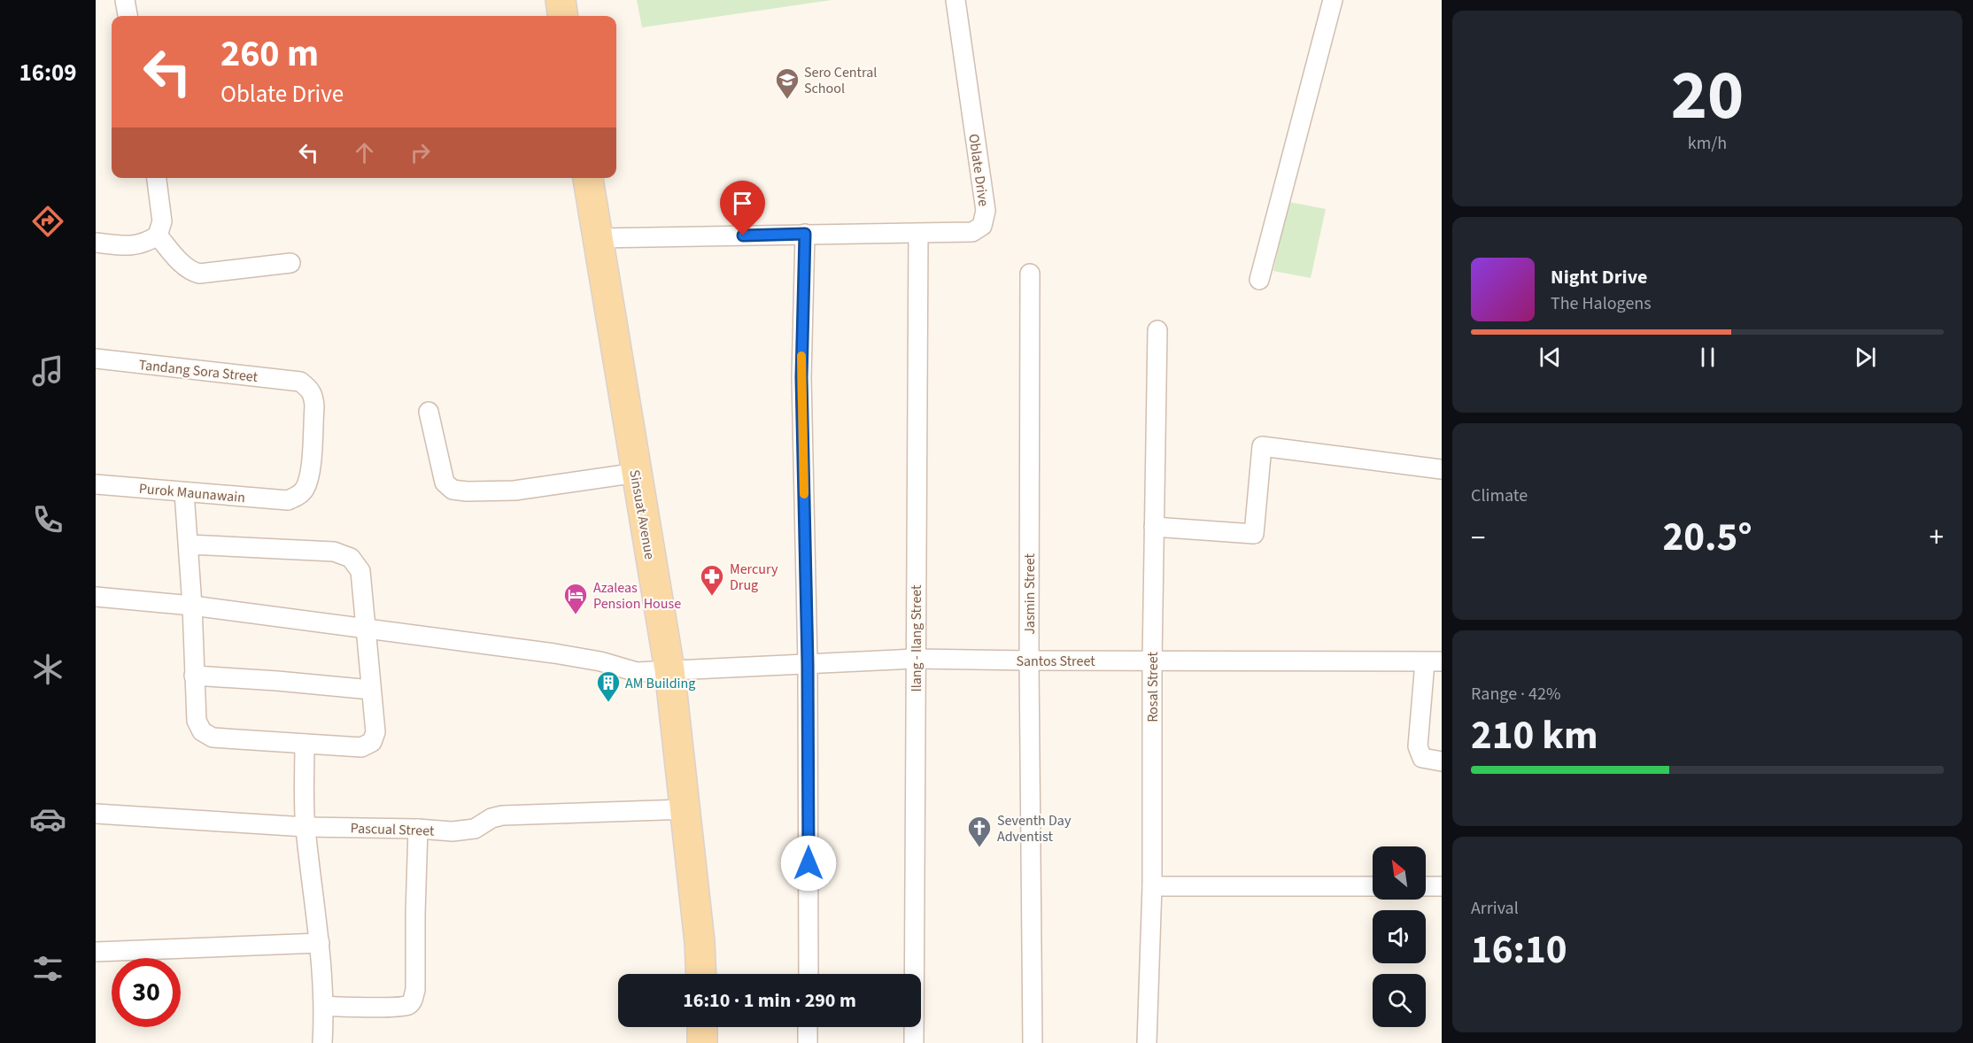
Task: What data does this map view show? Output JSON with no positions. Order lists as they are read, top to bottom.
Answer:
{
  "streets": {
    "main road": ["Sinsuat Avenue"],
    "street": [
      "Oblate Drive",
      "Tandang Sora Street",
      "Purok Maunawain",
      "Jasmin Street",
      "Ilang - Ilang Street",
      "Santos Street",
      "Rosal Street",
      "Pascual Street"
    ]
  },
  "crossings": [
    ["Oblate Drive", "Sinsuat Avenue"],
    ["Oblate Drive", "Ilang - Ilang Street"],
    ["Tandang Sora Street", "Purok Maunawain"],
    ["Sinsuat Avenue", "Santos Street"],
    ["Sinsuat Avenue", "Pascual Street"],
    ["Jasmin Street", "Santos Street"],
    ["Ilang - Ilang Street", "Santos Street"],
    ["Santos Street", "Rosal Street"]
  ],
  "places": {
    "school or university": ["Sero Central School"],
    "pharmacy": ["Mercury Drug"],
    "hotel": ["Azaleas Pension House"],
    "building": ["AM Building"],
    "church": ["Seventh Day Adventist"]
  },
  "north": "top left",
  "page": {
    "tabs": "16:09",
    "tile": [
      ["20", "km/h"],
      "Climate",
      ["Range · 42%", "210 km"],
      ["Arrival", "16:10"]
    ],
    "turn": ["260 m", "Oblate Drive"],
    "song": ["Night Drive", "The Halogens"],
    "heat": ["−", "20.5°", "+"],
    "limit": "30",
    "trip": "16:10 · 1 min · 290 m"
  }
}
